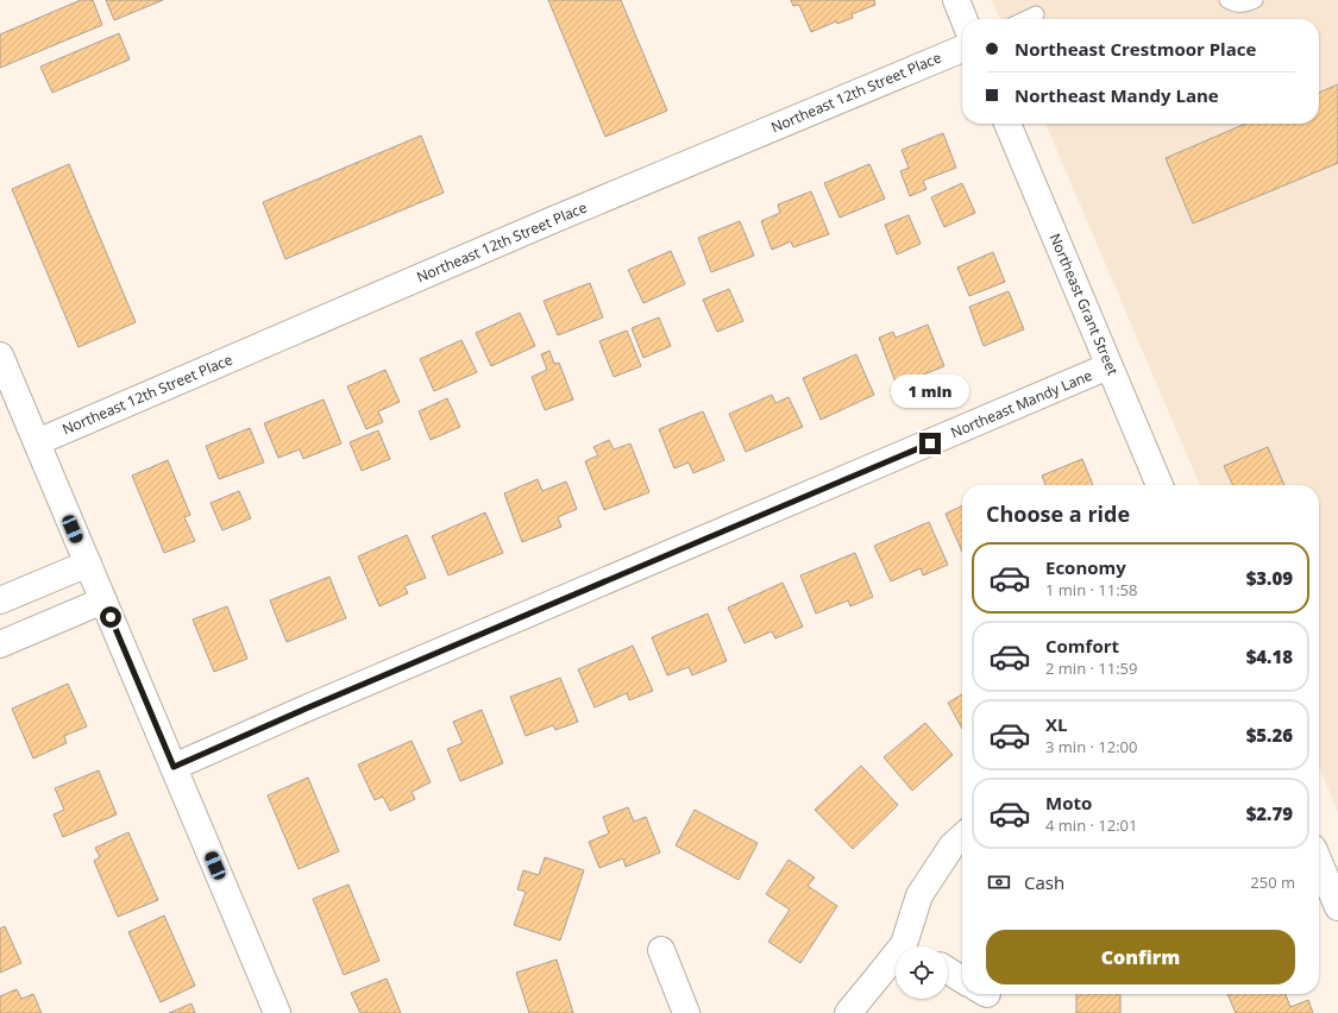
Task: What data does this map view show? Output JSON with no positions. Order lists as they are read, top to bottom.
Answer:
{
  "streets": {
    "street": ["Northeast 12th Street Place", "Northeast Grant Street", "Northeast Mandy Lane"]
  },
  "crossings": [
    ["Northeast Grant Street", "Northeast Mandy Lane"]
  ],
  "page": {
    "banner": ["Northeast Crestmoor Place", "Northeast Mandy Lane"],
    "bubble": "1 min",
    "heading": "Choose a ride",
    "list": [
      {
        "name": "Economy",
        "note": "1 min · 11:58",
        "value": "$3.09"
      },
      {
        "name": "Comfort",
        "note": "2 min · 11:59",
        "value": "$4.18"
      },
      {
        "name": "XL",
        "note": "3 min · 12:00",
        "value": "$5.26"
      },
      {
        "name": "Moto",
        "note": "4 min · 12:01",
        "value": "$2.79"
      }
    ],
    "pay": ["Cash", "250 m"],
    "buttons": "Confirm"
  }
}
